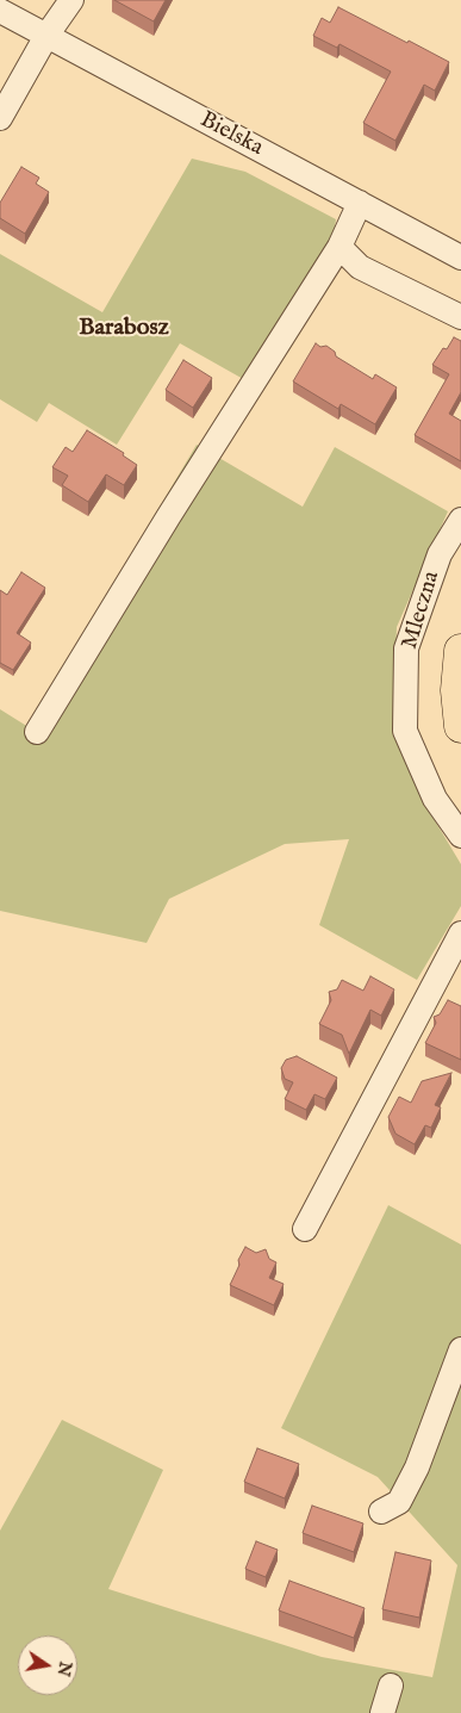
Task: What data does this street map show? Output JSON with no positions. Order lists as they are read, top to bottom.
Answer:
{
  "streets": {
    "street": ["Bielska", "Mleczna"]
  },
  "districts": ["Barabosz"],
  "north": "right"
}
